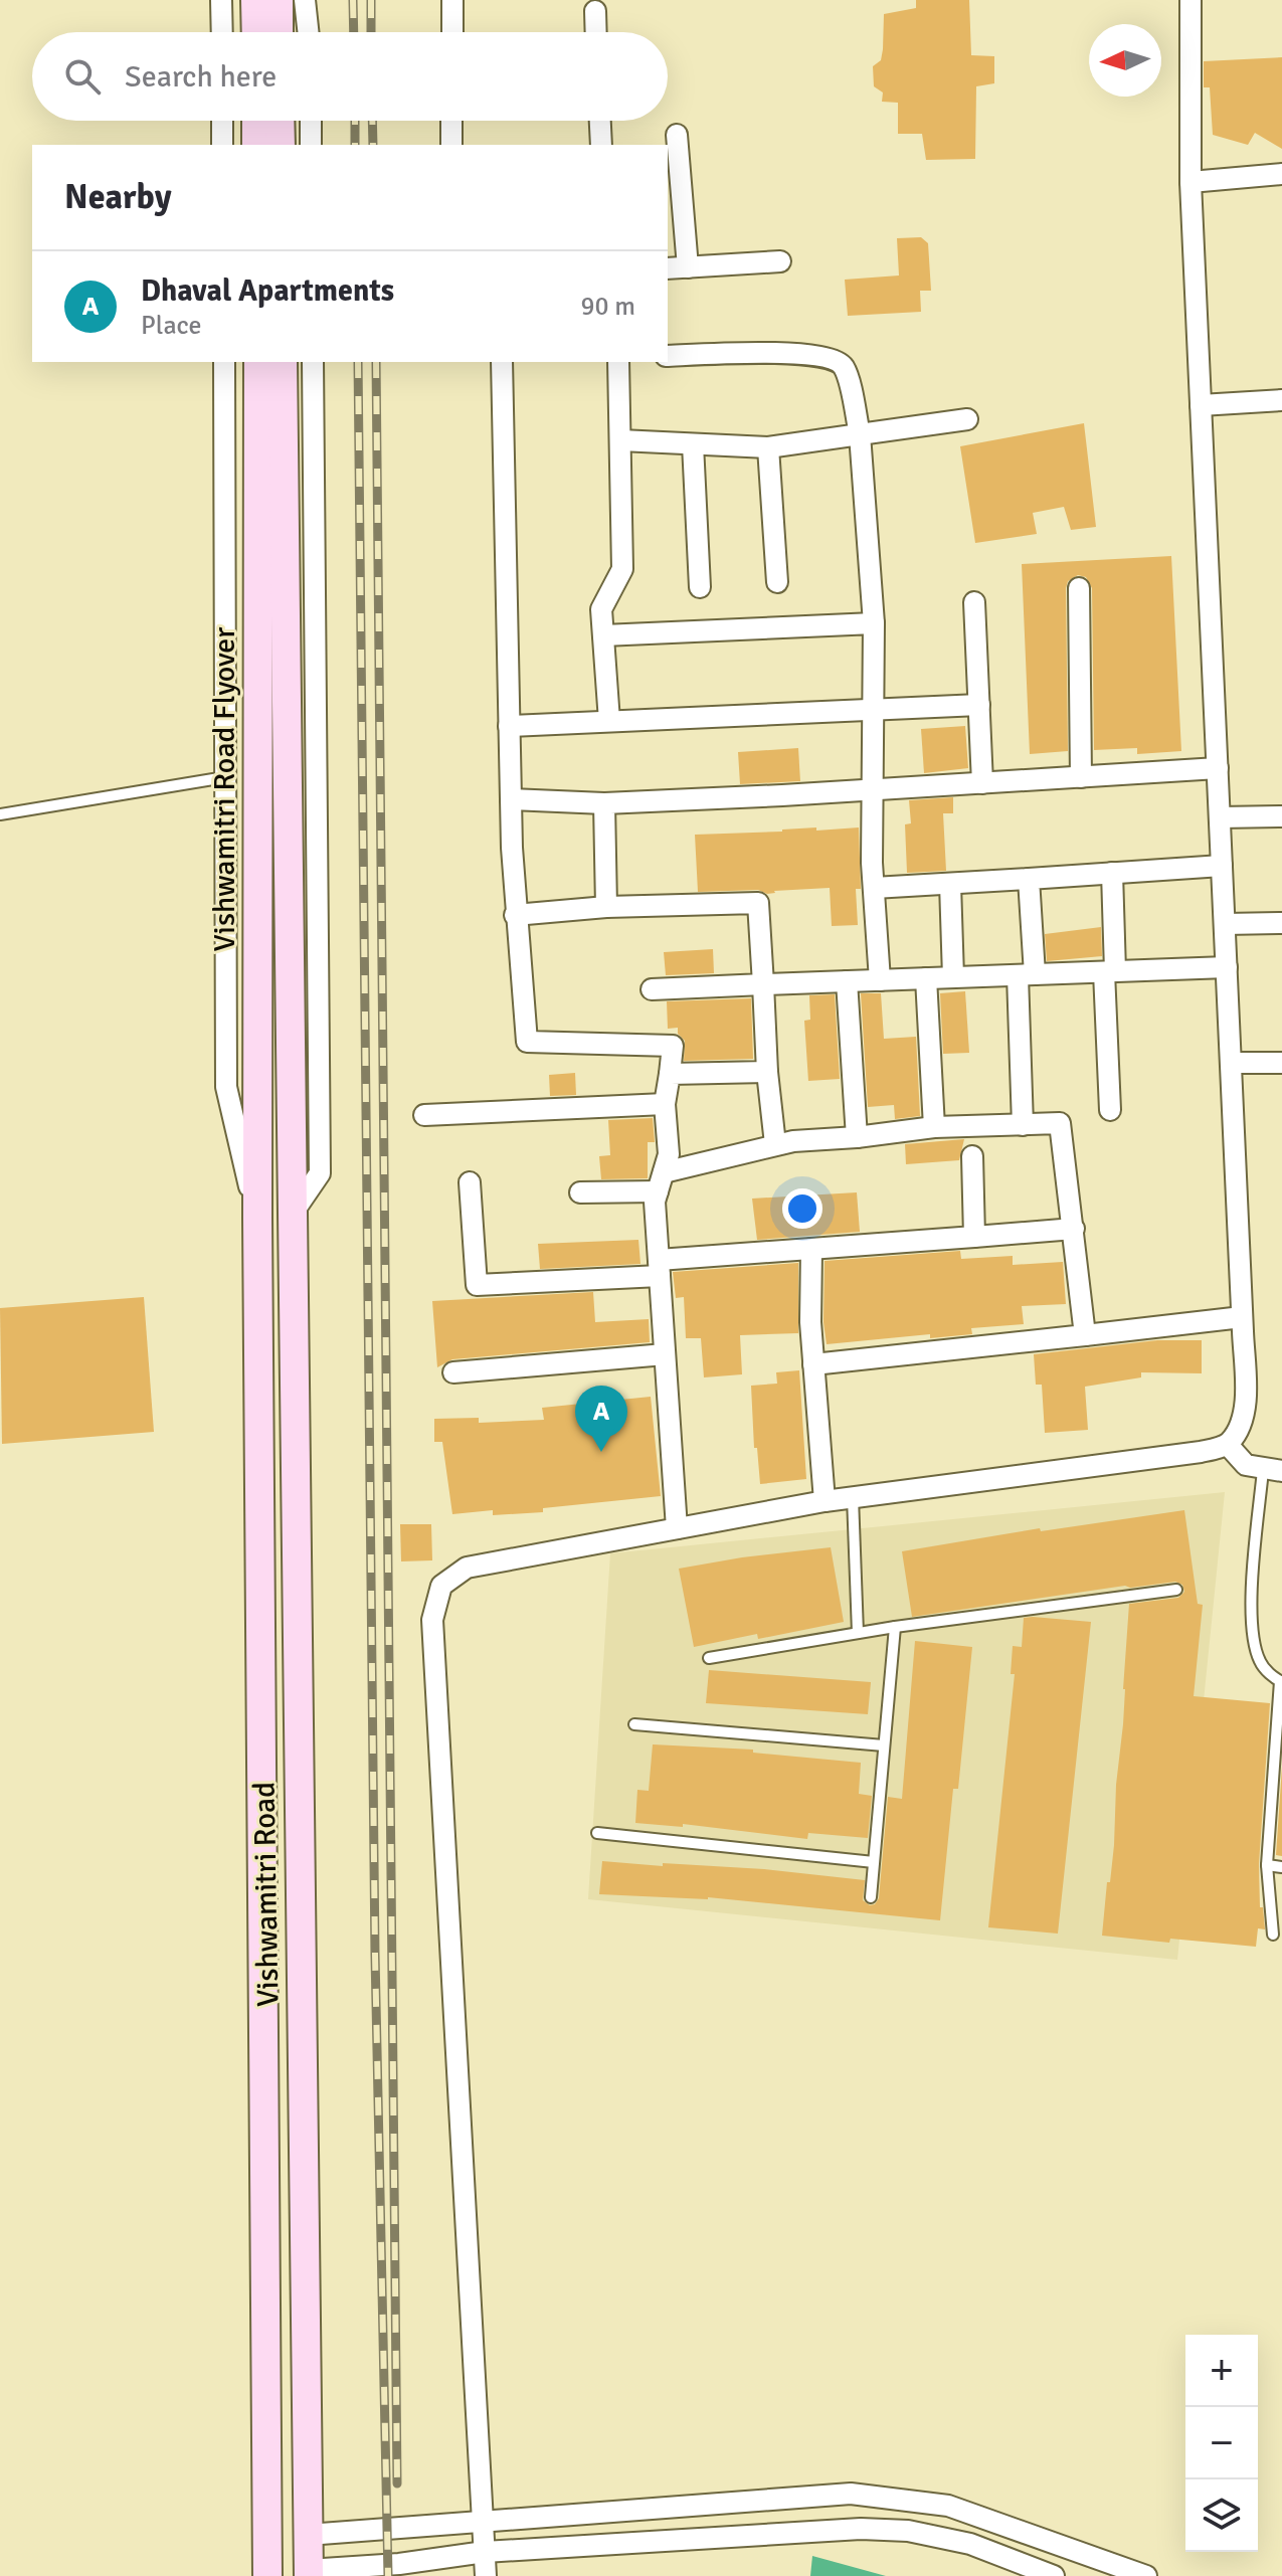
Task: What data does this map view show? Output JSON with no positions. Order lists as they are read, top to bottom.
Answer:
{
  "streets": {
    "main road": ["Vishwamitri Road Flyover", "Vishwamitri Road"]
  },
  "crossings": [
    ["Vishwamitri Road Flyover", "Vishwamitri Road"]
  ],
  "north": "left",
  "page": {
    "search": "Search here",
    "heading": "Nearby",
    "list": [
      {
        "mark": "A",
        "name": "Dhaval Apartments",
        "note": "Place",
        "value": "90 m"
      }
    ],
    "pins": "A",
    "map_buttons": ["+", "−"]
  }
}
